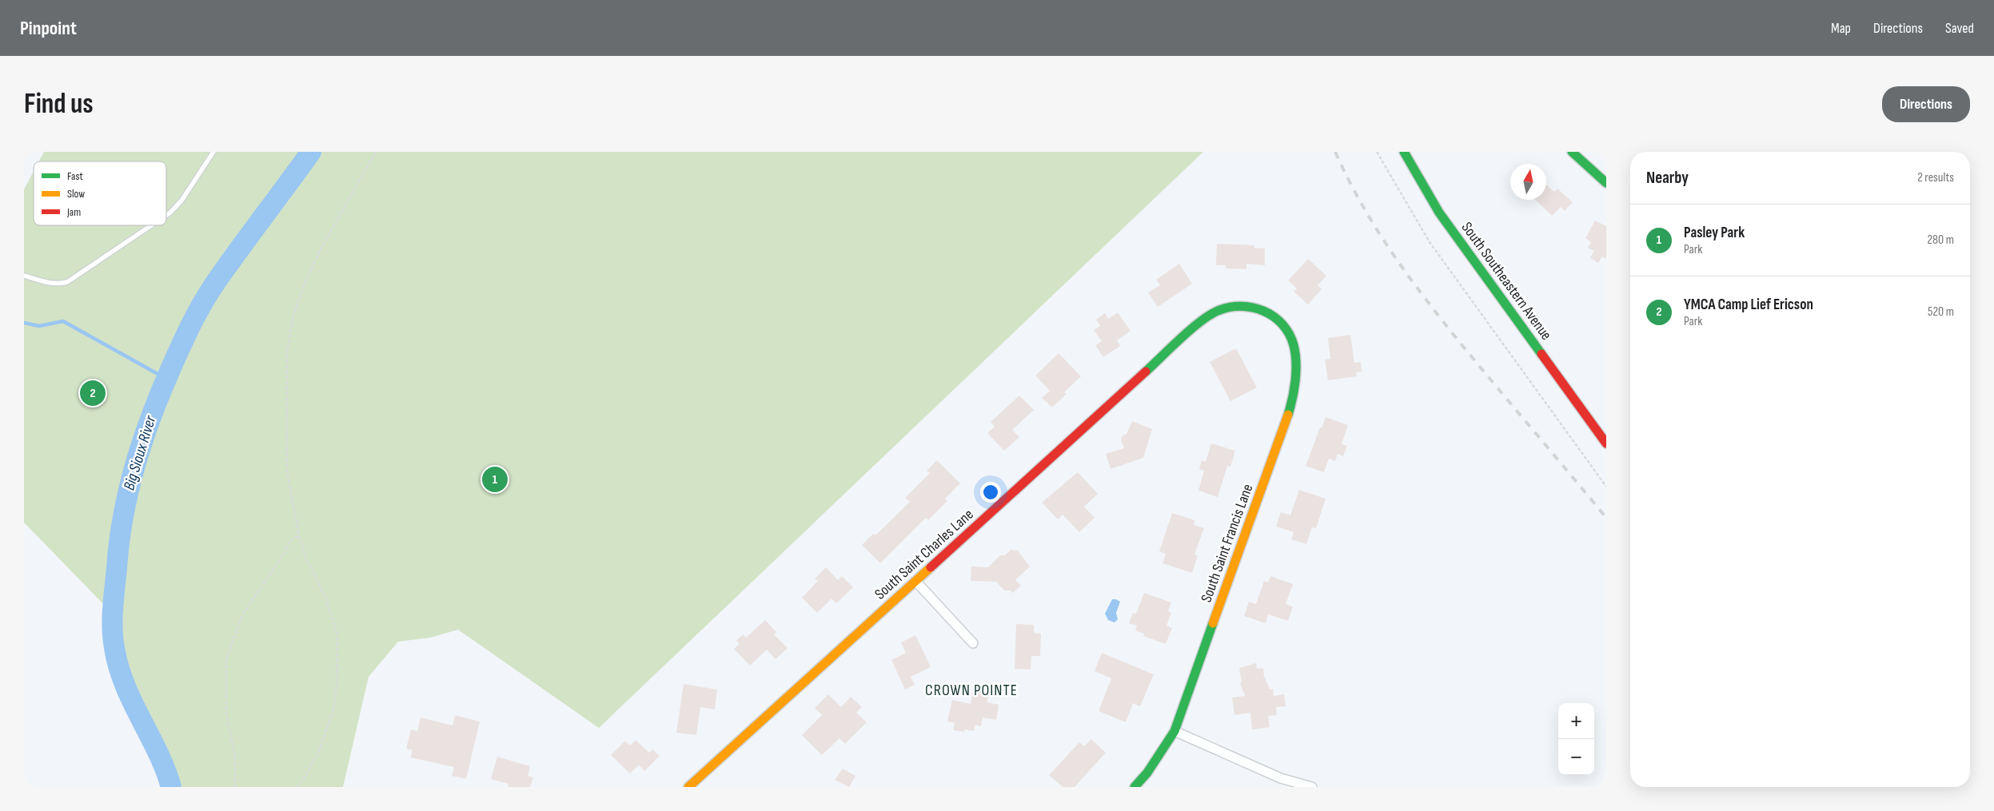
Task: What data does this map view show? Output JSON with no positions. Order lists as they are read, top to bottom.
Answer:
{
  "streets": {
    "street": ["South Southeastern Avenue", "South Saint Francis Lane", "South Saint Charles Lane"]
  },
  "crossings": [
    ["South Saint Francis Lane", "South Saint Charles Lane"]
  ],
  "districts": ["CROWN POINTE"],
  "water": ["Big Sioux River"],
  "legend": ["Fast", "Slow", "Jam"],
  "north": "top",
  "page": {
    "header": "Pinpoint",
    "nav": ["Map", "Directions", "Saved"],
    "buttons": "Directions",
    "title": "Find us",
    "heading": ["Nearby", "2 results"],
    "list": [
      {
        "mark": "1",
        "name": "Pasley Park",
        "note": "Park",
        "value": "280 m"
      },
      {
        "mark": "2",
        "name": "YMCA Camp Lief Ericson",
        "note": "Park",
        "value": "520 m"
      }
    ],
    "pins": ["2", "1"],
    "map_buttons": ["+", "−"]
  }
}
